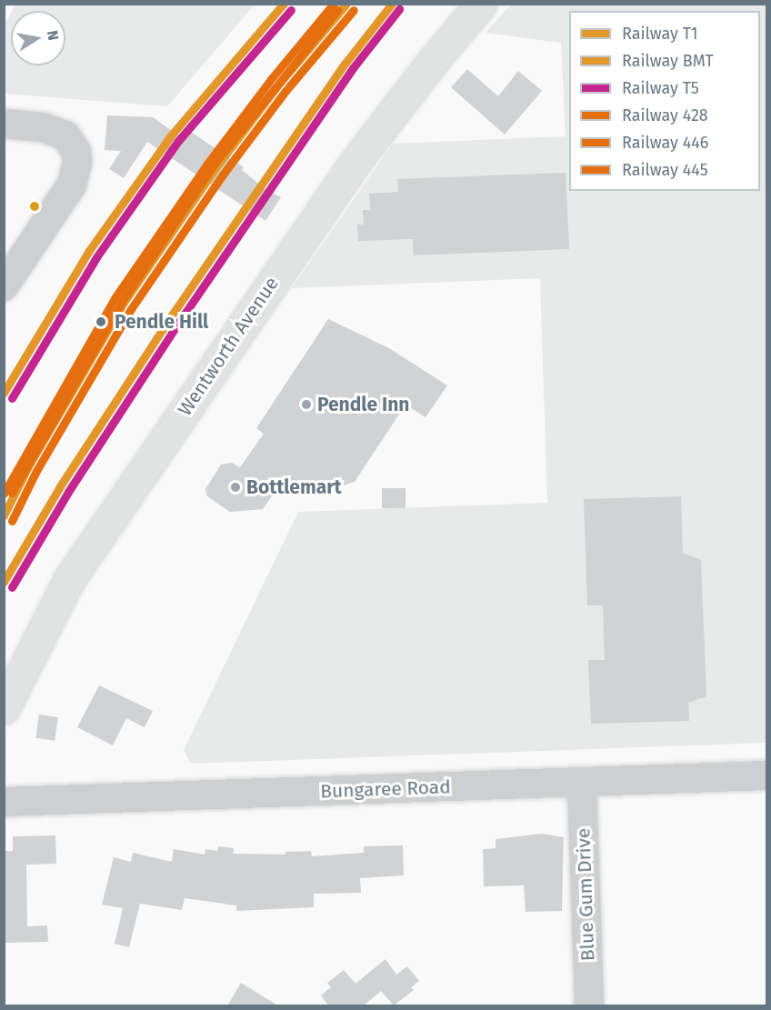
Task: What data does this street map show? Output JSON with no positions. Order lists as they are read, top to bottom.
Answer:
{
  "streets": {
    "main road": ["Wentworth Avenue"],
    "street": ["Bungaree Road", "Blue Gum Drive"]
  },
  "crossings": [
    ["Bungaree Road", "Blue Gum Drive"]
  ],
  "places": ["Pendle Hill", "Pendle Inn", "Bottlemart"],
  "lines": [
    "rail line T1",
    "rail line BMT",
    "rail line 446",
    "rail line T5",
    "rail line 428",
    "rail line 445"
  ],
  "legend": [
    "Railway T1",
    "Railway BMT",
    "Railway T5",
    "Railway 428",
    "Railway 446",
    "Railway 445"
  ],
  "north": "right"
}
